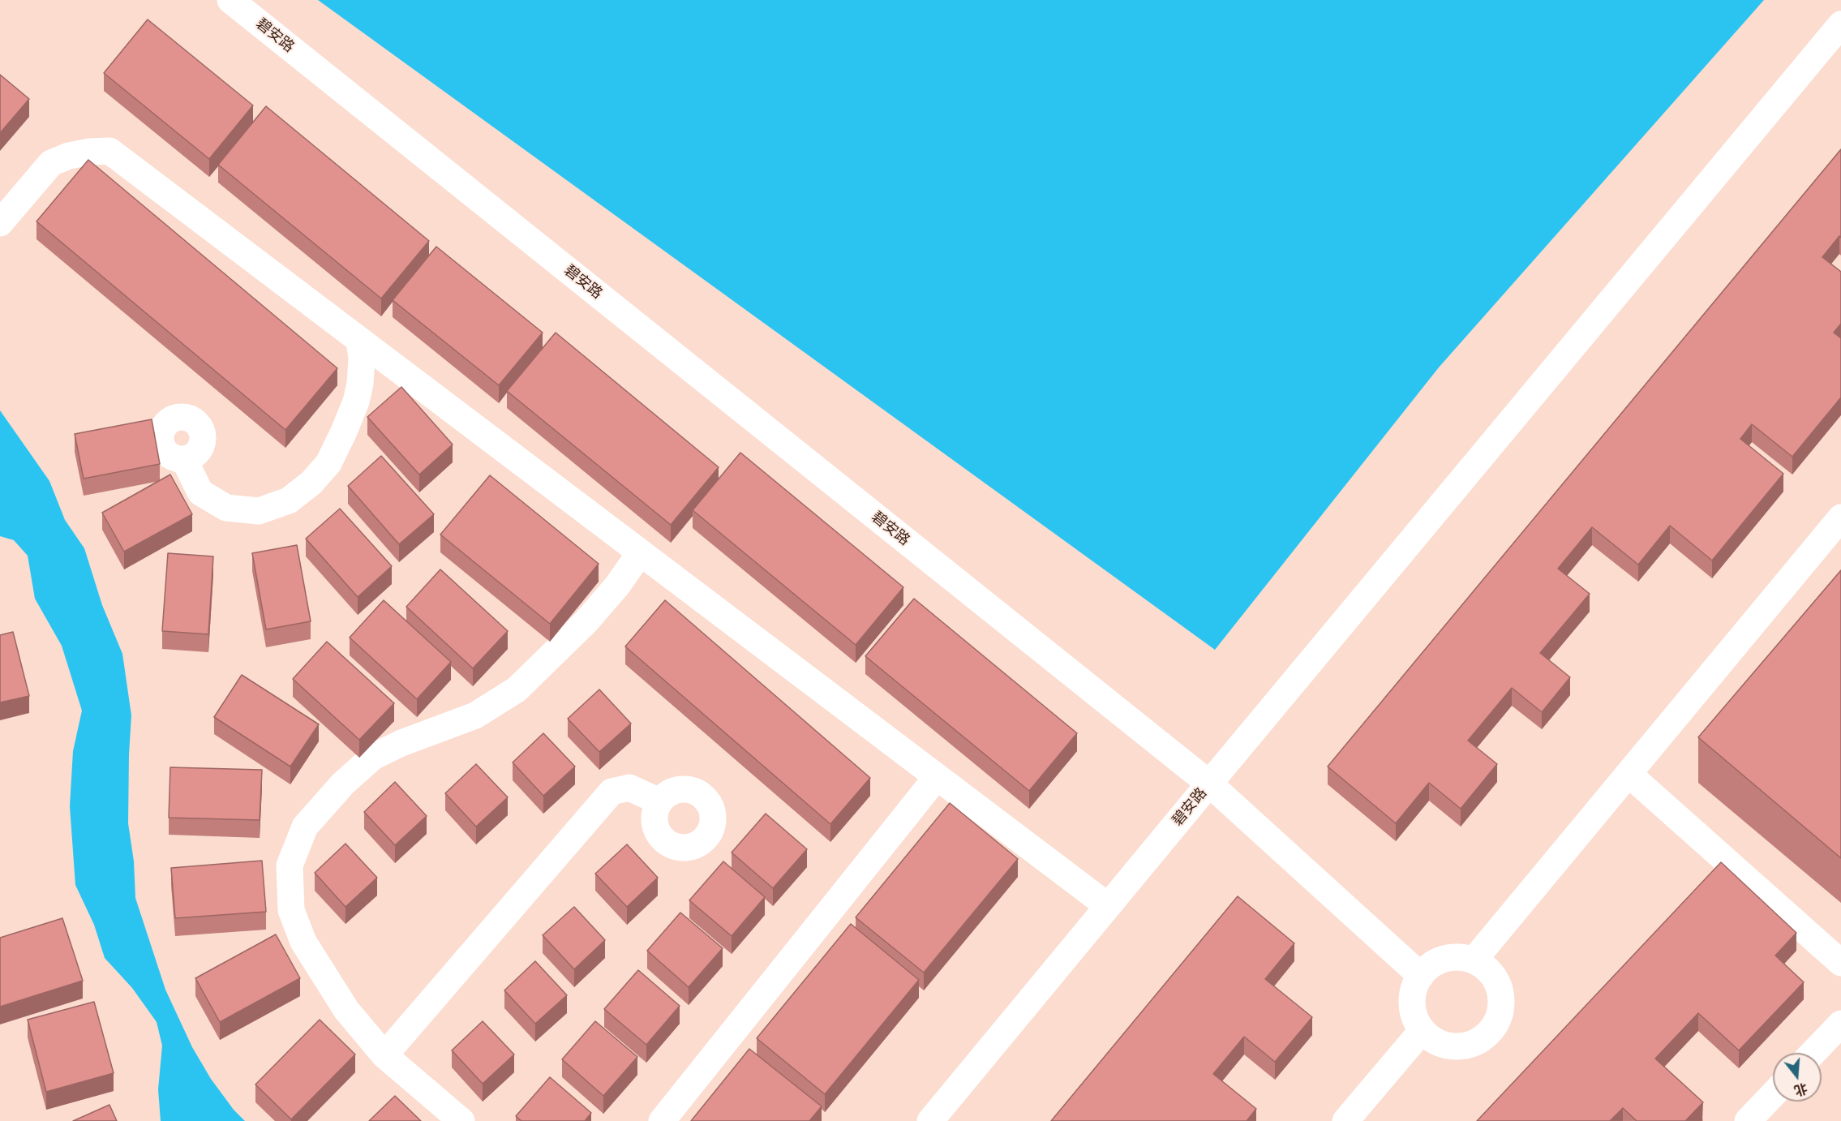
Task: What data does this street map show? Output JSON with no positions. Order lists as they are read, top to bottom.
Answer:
{
  "streets": {
    "street": ["碧安路"]
  },
  "north": "bottom"
}
